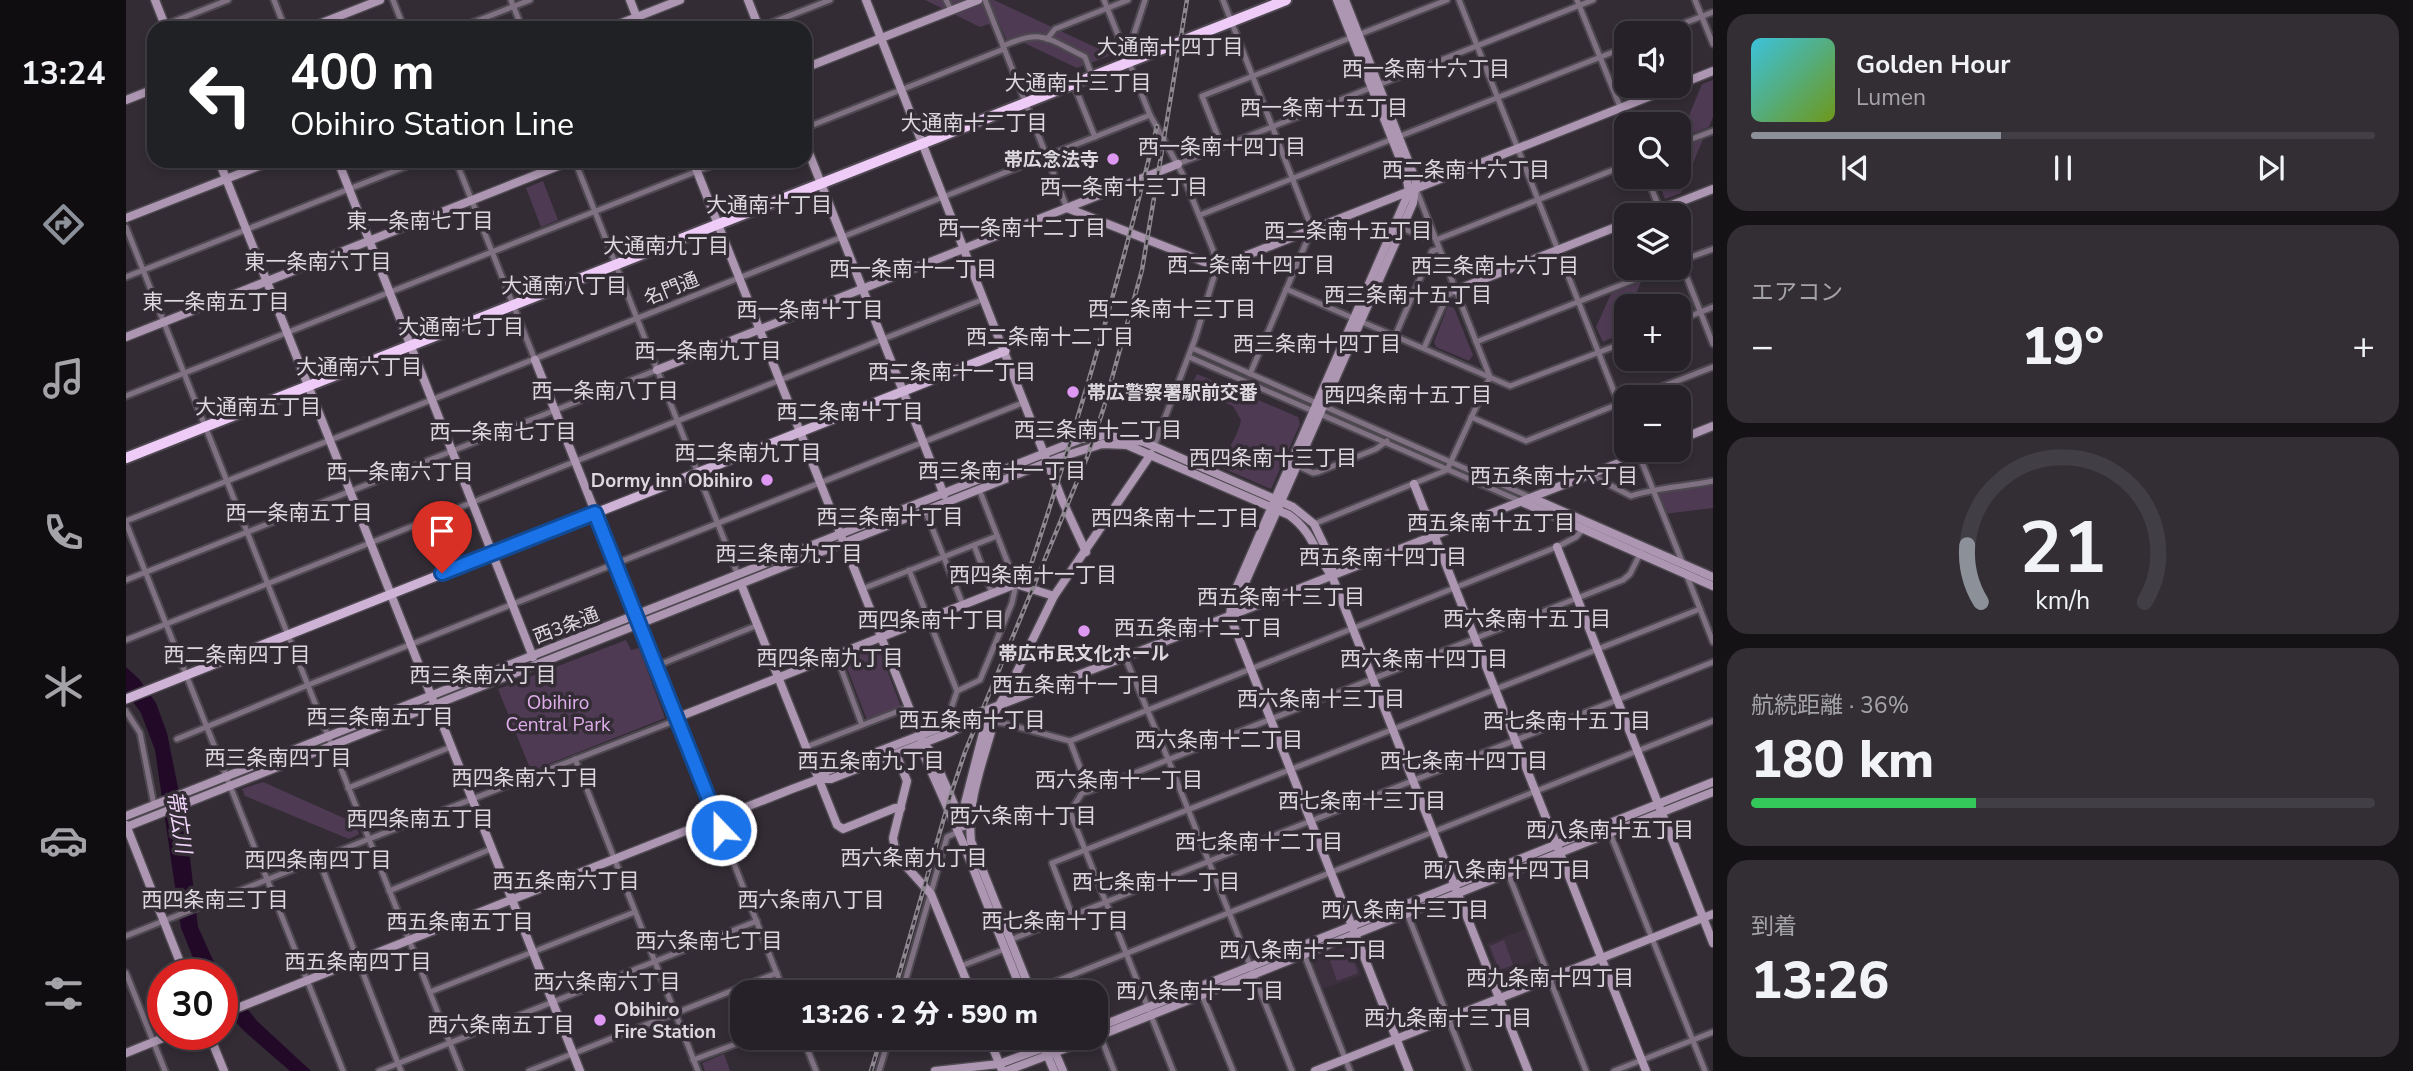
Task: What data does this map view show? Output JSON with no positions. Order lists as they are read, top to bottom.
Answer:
{
  "streets": {
    "street": ["名門通", "西3条通"]
  },
  "districts": [
    "大通南十四丁目",
    "西一条南十六丁目",
    "大通南十三丁目",
    "西一条南十五丁目",
    "大通南十二丁目",
    "西一条南十四丁目",
    "西二条南十六丁目",
    "西一条南十三丁目",
    "大通南十丁目",
    "東一条南七丁目",
    "西一条南十二丁目",
    "西二条南十五丁目",
    "大通南九丁目",
    "東一条南六丁目",
    "西二条南十四丁目",
    "西三条南十六丁目",
    "西一条南十一丁目",
    "大通南八丁目",
    "西三条南十五丁目",
    "東一条南五丁目",
    "西二条南十三丁目",
    "西一条南十丁目",
    "大通南七丁目",
    "西二条南十二丁目",
    "西三条南十四丁目",
    "西一条南九丁目",
    "大通南六丁目",
    "西二条南十一丁目",
    "西一条南八丁目",
    "西四条南十五丁目",
    "大通南五丁目",
    "西二条南十丁目",
    "西三条南十二丁目",
    "西一条南七丁目",
    "西二条南九丁目",
    "西四条南十三丁目",
    "西三条南十一丁目",
    "西一条南六丁目",
    "西五条南十六丁目",
    "西一条南五丁目",
    "西三条南十丁目",
    "西四条南十二丁目",
    "西五条南十五丁目",
    "西三条南九丁目",
    "西五条南十四丁目",
    "西四条南十一丁目",
    "西五条南十三丁目",
    "西六条南十五丁目",
    "西四条南十丁目",
    "西五条南十二丁目",
    "西二条南四丁目",
    "西四条南九丁目",
    "西六条南十四丁目",
    "西三条南六丁目",
    "西五条南十一丁目",
    "西六条南十三丁目",
    "西三条南五丁目",
    "西五条南十丁目",
    "西七条南十五丁目",
    "西六条南十二丁目",
    "西三条南四丁目",
    "西五条南九丁目",
    "西七条南十四丁目",
    "西四条南六丁目",
    "西六条南十一丁目",
    "西七条南十三丁目",
    "西六条南十丁目",
    "西四条南五丁目",
    "西八条南十五丁目",
    "西七条南十二丁目",
    "西六条南九丁目",
    "西四条南四丁目",
    "西八条南十四丁目",
    "西五条南六丁目",
    "西七条南十一丁目",
    "西四条南三丁目",
    "西六条南八丁目",
    "西八条南十三丁目",
    "西七条南十丁目",
    "西五条南五丁目",
    "西六条南七丁目",
    "西八条南十二丁目",
    "西五条南四丁目",
    "西九条南十四丁目",
    "西六条南六丁目",
    "西八条南十一丁目",
    "西九条南十三丁目",
    "西六条南五丁目"
  ],
  "water": ["帯広川"],
  "parks": ["Obihiro Central Park"],
  "places": [
    "帯広念法寺",
    "帯広警察署駅前交番",
    "Dormy inn Obihiro",
    "帯広市民文化ホール",
    "Obihiro Fire Station"
  ],
  "page": {
    "tabs": "13:24",
    "map_buttons": ["+", "−"],
    "turn": ["400 m", "Obihiro Station Line"],
    "song": ["Golden Hour", "Lumen"],
    "tile": [
      "エアコン",
      ["航続距離 · 36%", "180 km"],
      ["到着", "13:26"]
    ],
    "heat": ["−", "19°", "+"],
    "limit": "30",
    "trip": "13:26 · 2 分 · 590 m",
    "gauge": ["21", "km/h"]
  }
}
